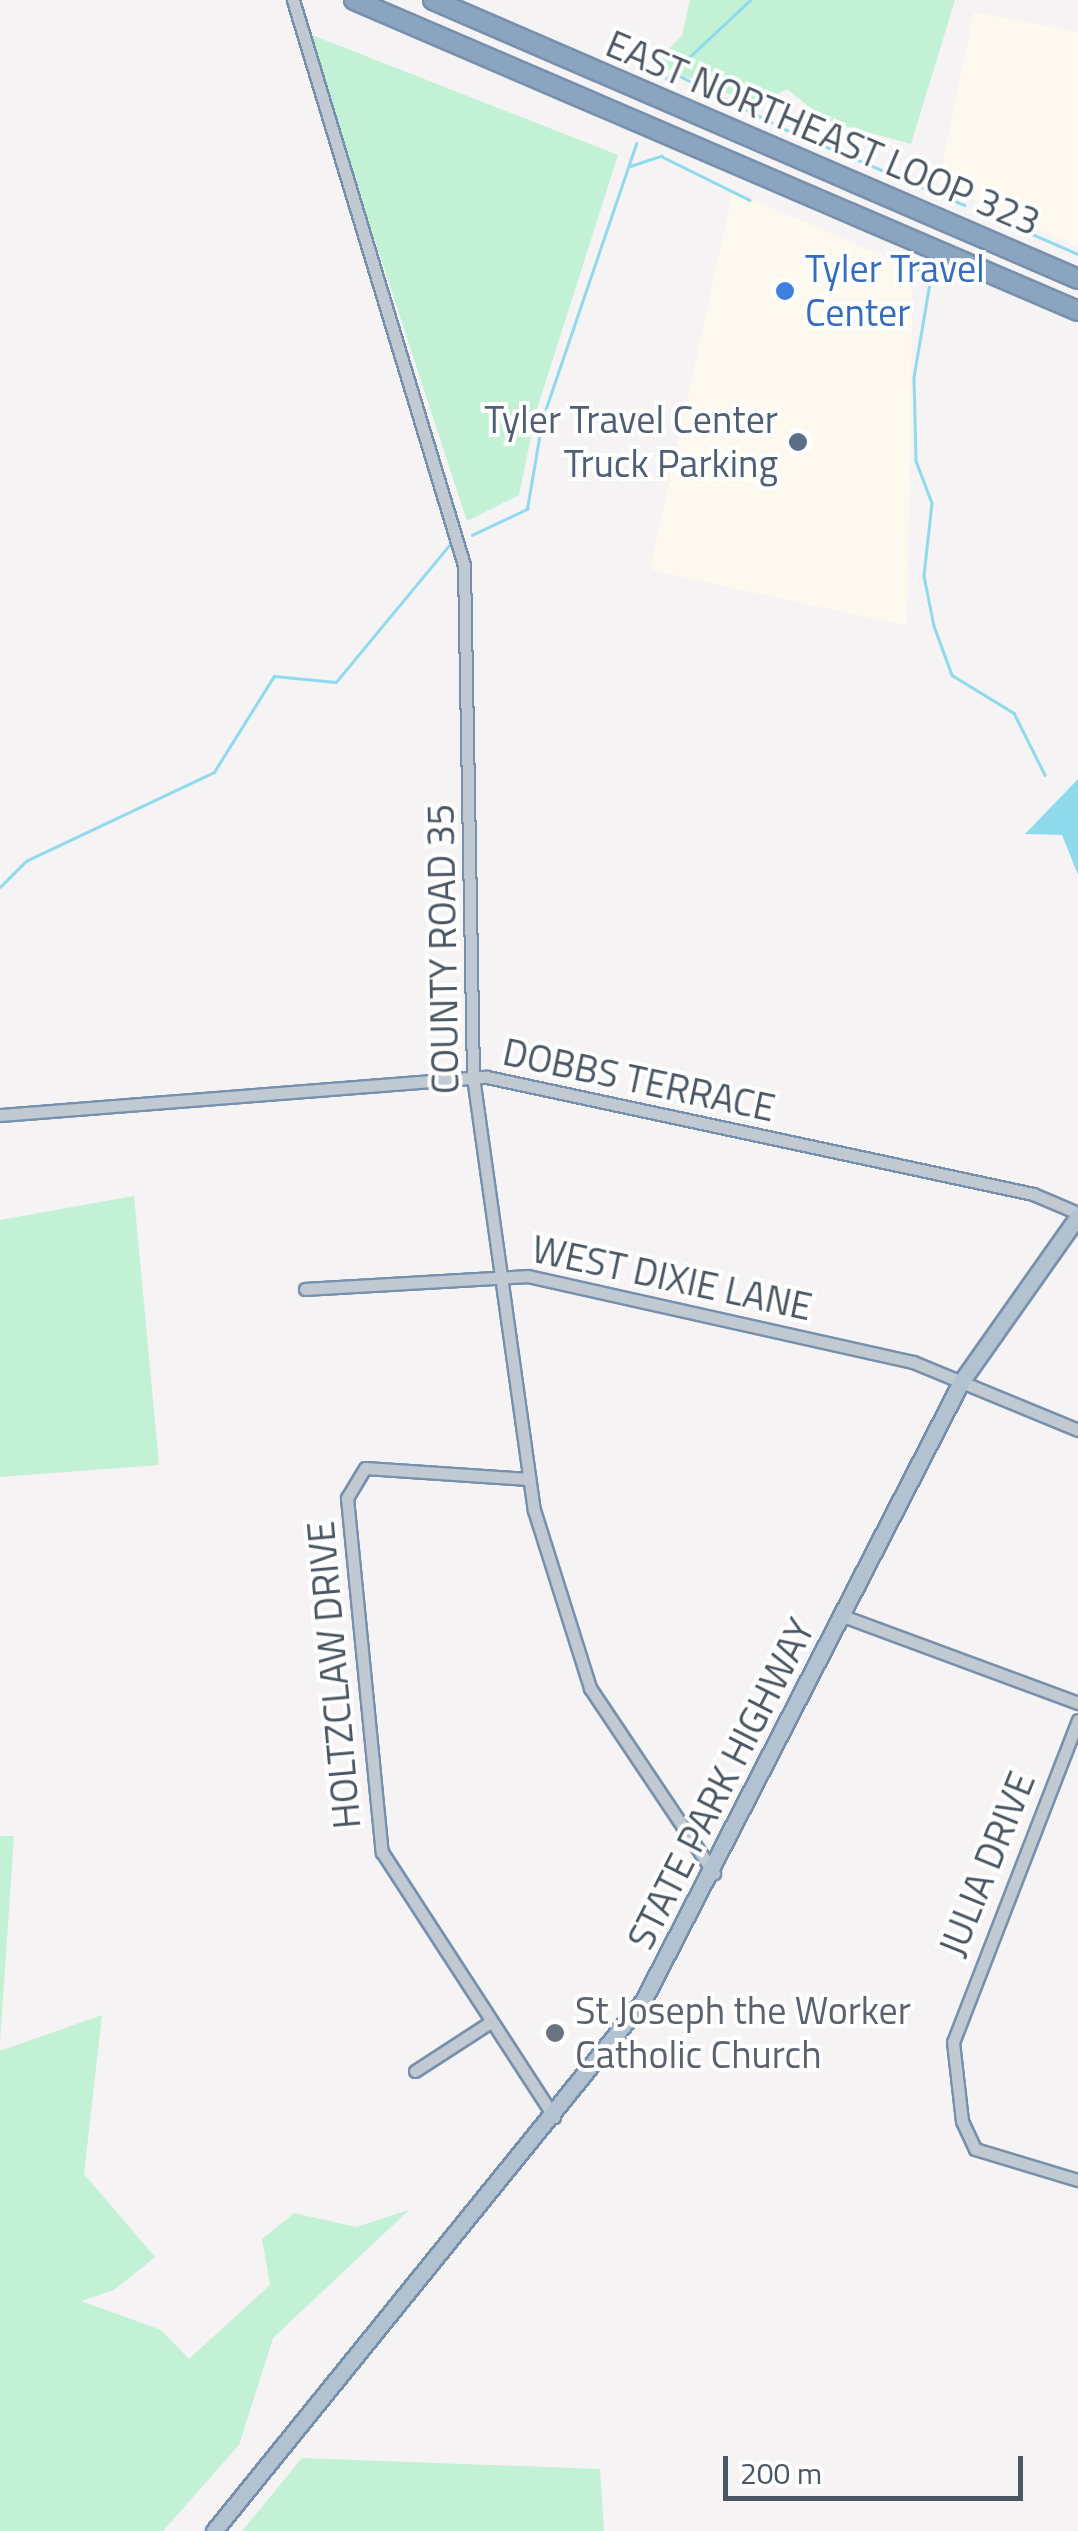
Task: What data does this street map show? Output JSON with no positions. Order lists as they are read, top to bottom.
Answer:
{
  "streets": {
    "highway": ["EAST NORTHEAST LOOP 323"],
    "main road": ["STATE PARK HIGHWAY"],
    "street": [
      "COUNTY ROAD 35",
      "DOBBS TERRACE",
      "WEST DIXIE LANE",
      "HOLTZCLAW DRIVE",
      "JULIA DRIVE"
    ]
  },
  "crossings": [
    ["COUNTY ROAD 35", "DOBBS TERRACE"],
    ["COUNTY ROAD 35", "WEST DIXIE LANE"],
    ["COUNTY ROAD 35", "HOLTZCLAW DRIVE"],
    ["COUNTY ROAD 35", "STATE PARK HIGHWAY"],
    ["DOBBS TERRACE", "STATE PARK HIGHWAY"],
    ["WEST DIXIE LANE", "STATE PARK HIGHWAY"],
    ["HOLTZCLAW DRIVE", "STATE PARK HIGHWAY"]
  ],
  "places": ["Tyler Travel Center", "Tyler Travel Center Truck Parking", "St Joseph the Worker Catholic Church"],
  "scale_bar": "200 m"
}
